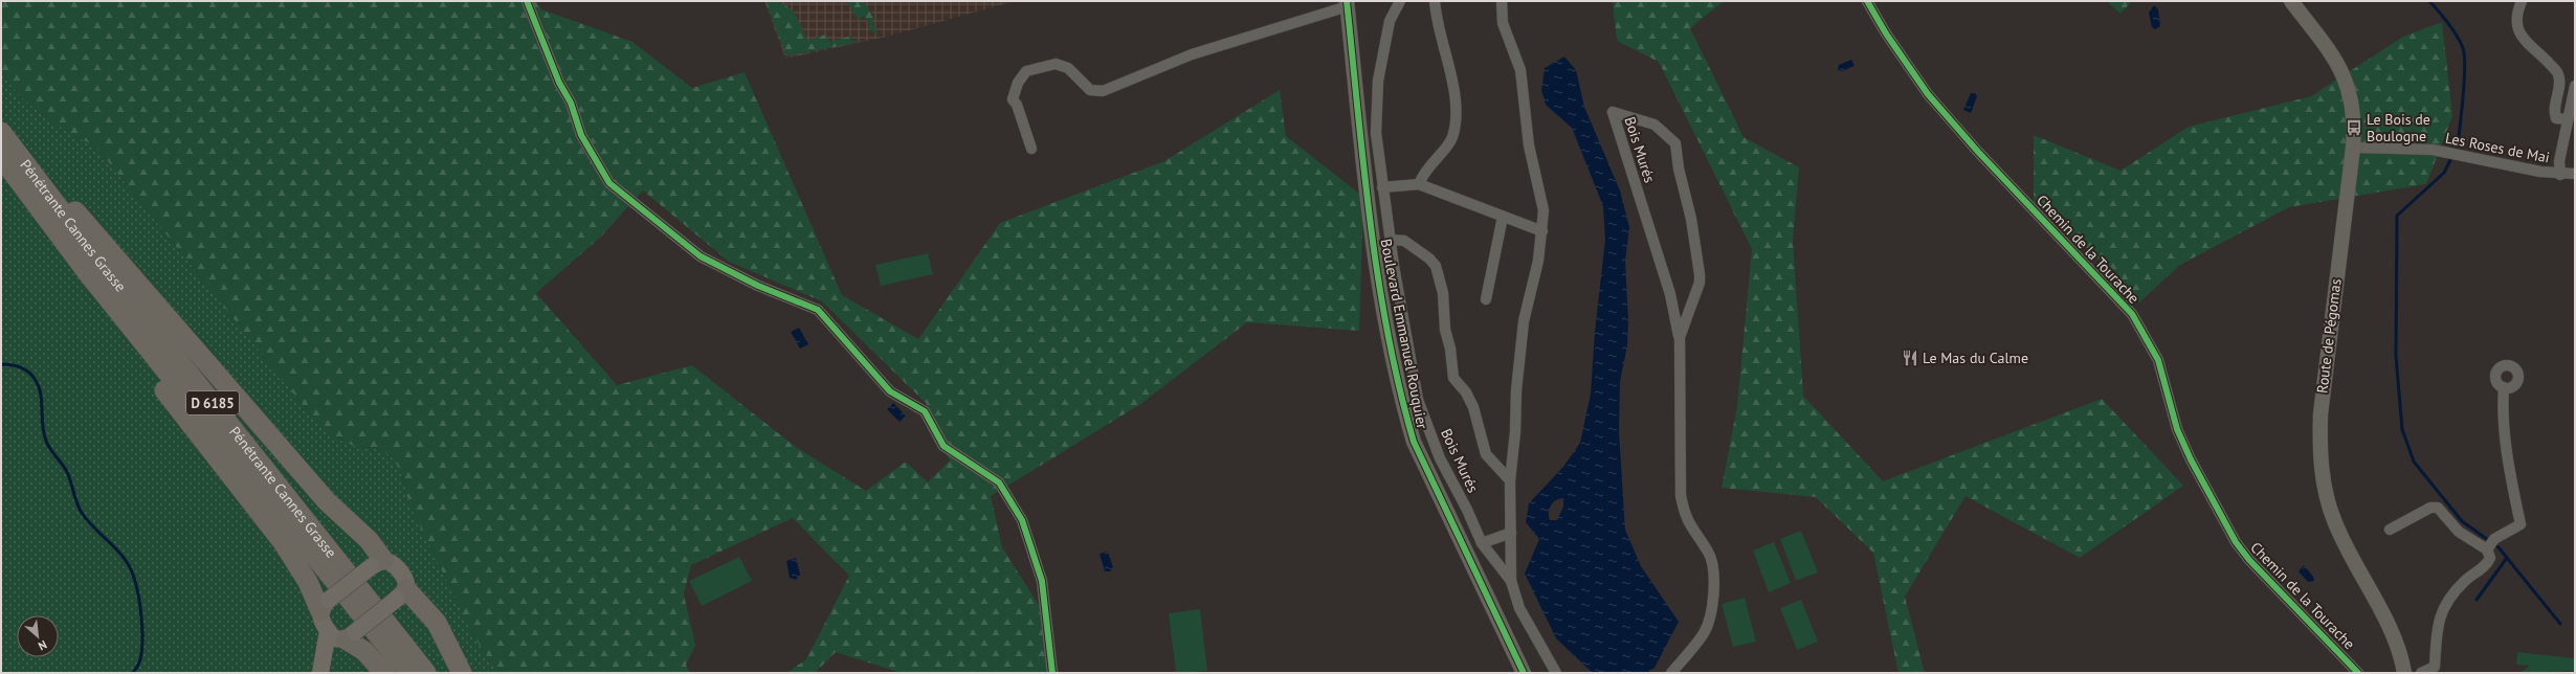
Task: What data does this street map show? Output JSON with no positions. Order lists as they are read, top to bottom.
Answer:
{
  "streets": {
    "highway": ["Pénétrante Cannes Grasse", "D 6185"],
    "main road": ["Boulevard Emmanuel Rouquier", "Route de Pégomas"],
    "street": ["Les Roses de Mai", "Bois Murés", "Chemin de la Tourache"]
  },
  "crossings": [
    ["Les Roses de Mai", "Route de Pégomas"]
  ],
  "places": {
    "bus stop": ["Le Bois de Boulogne"],
    "restaurant": ["Le Mas du Calme"]
  },
  "north": "bottom right"
}
